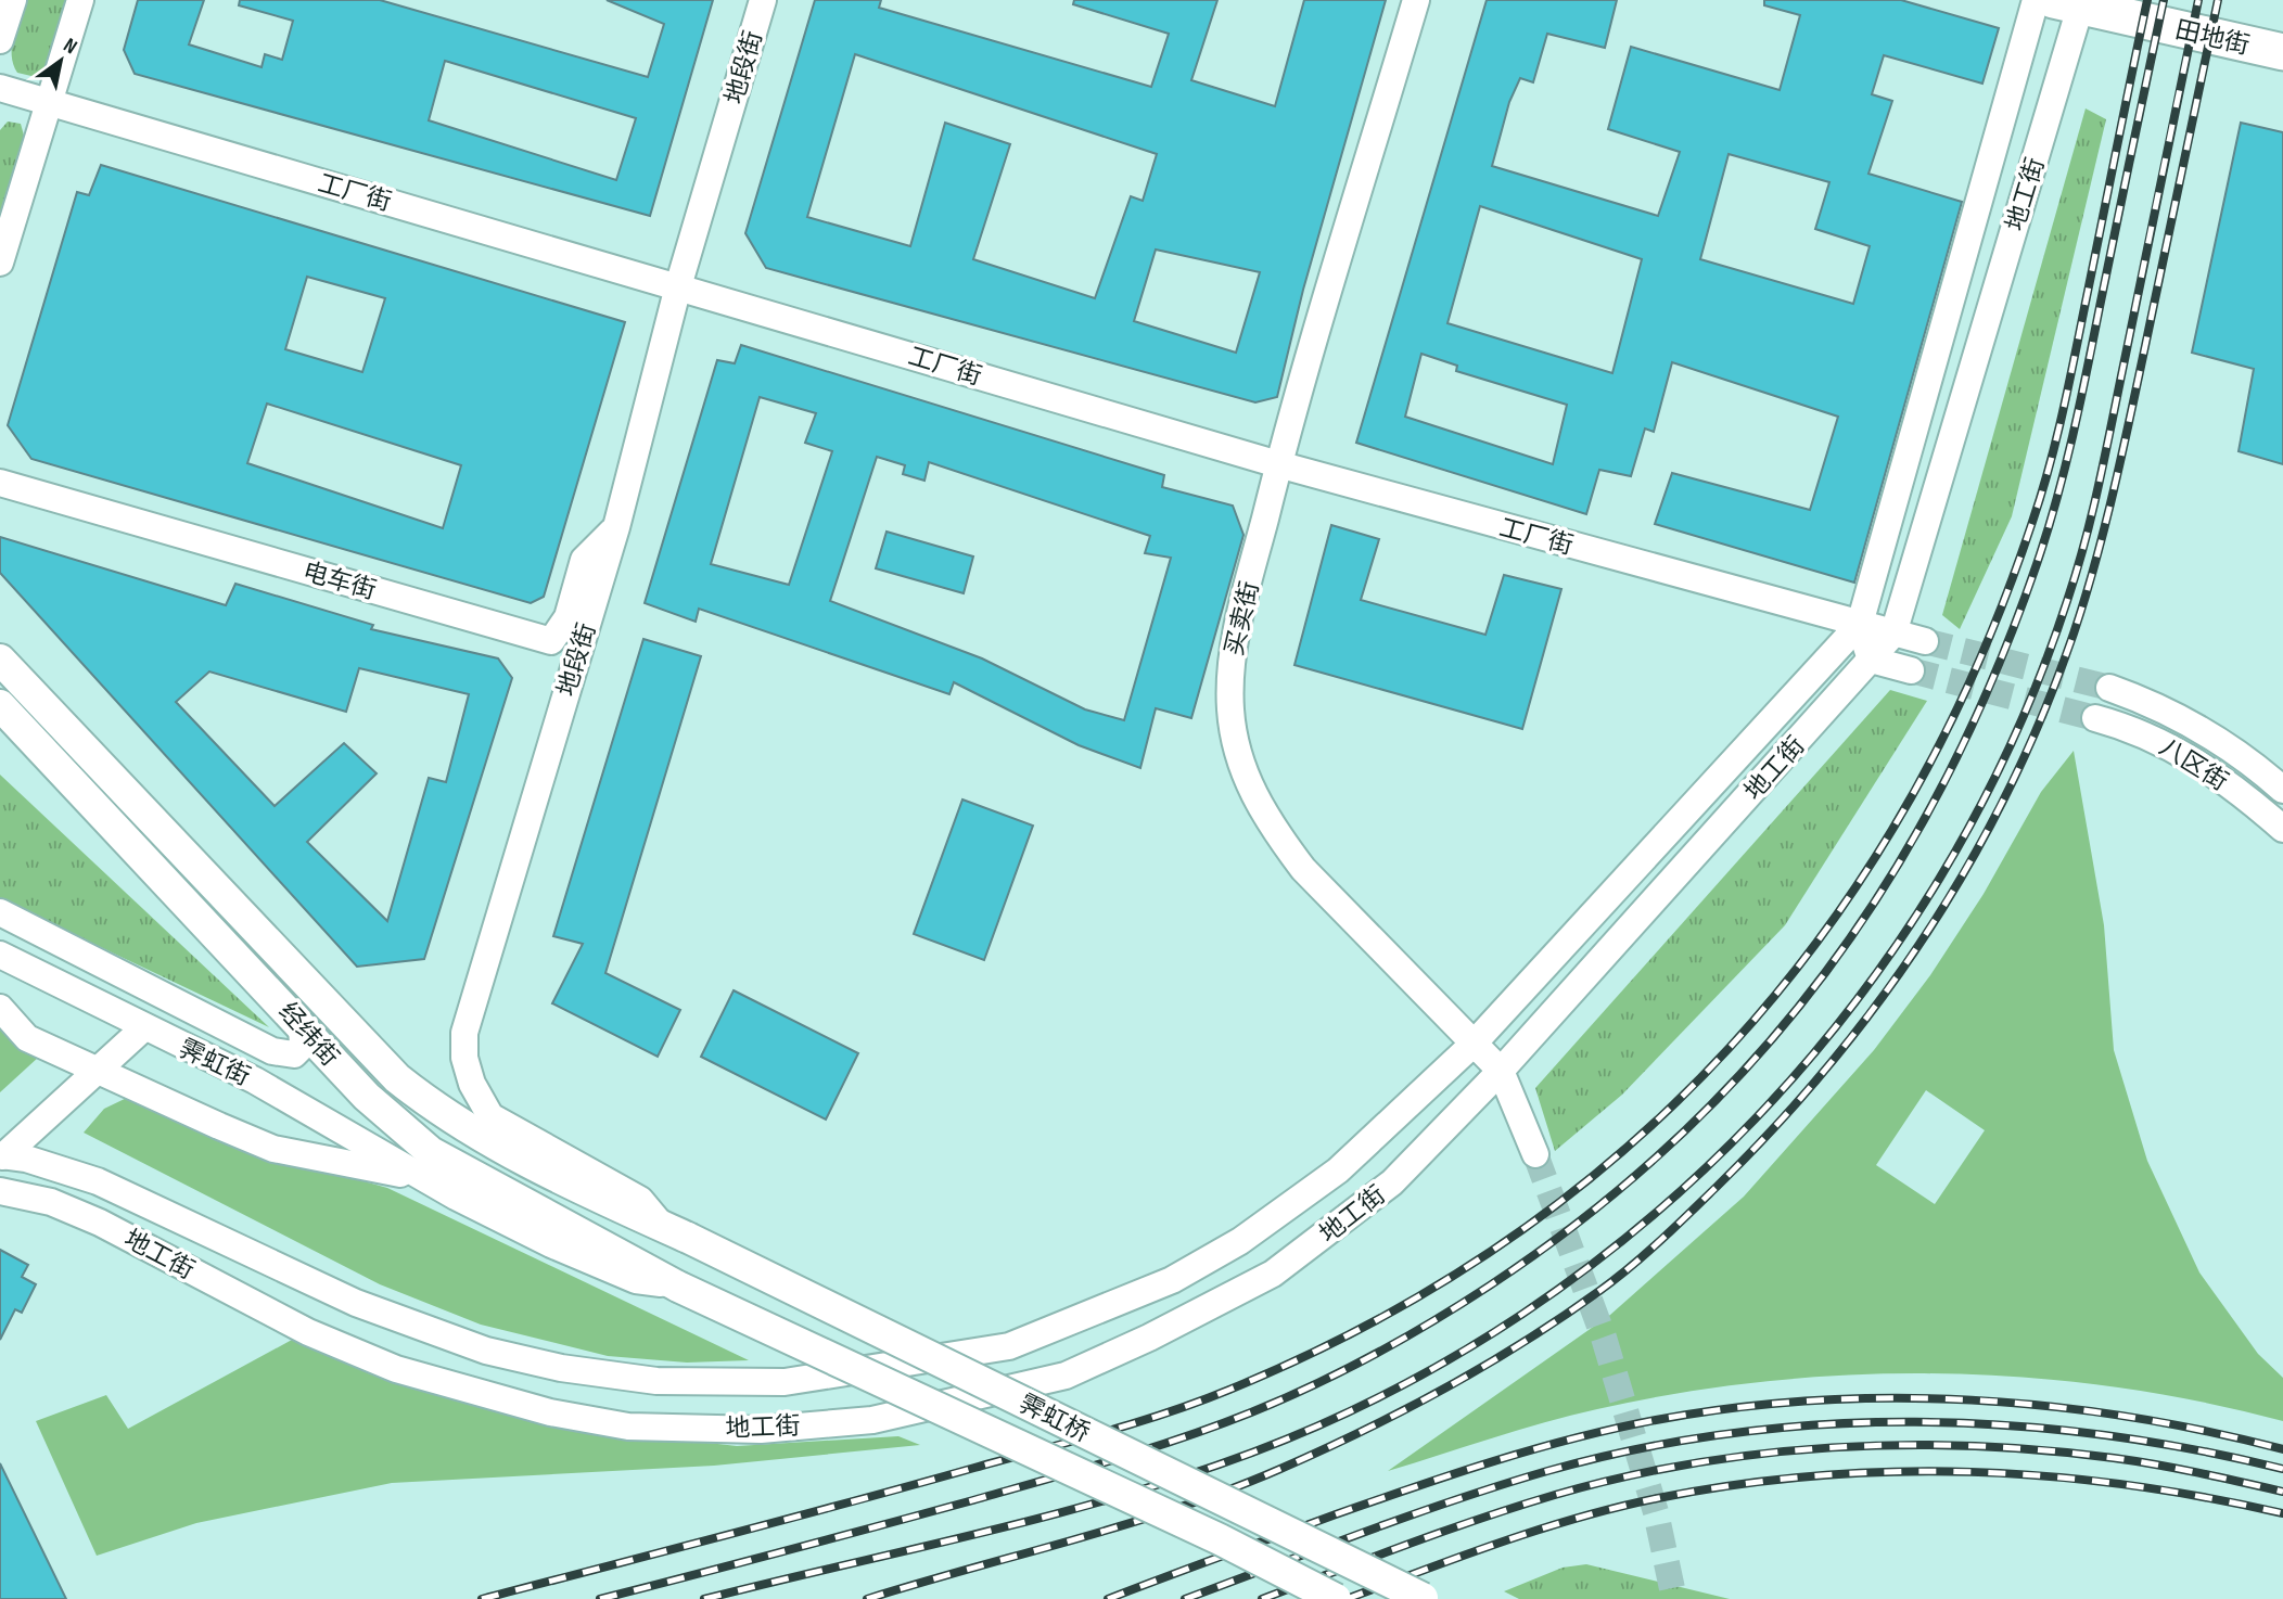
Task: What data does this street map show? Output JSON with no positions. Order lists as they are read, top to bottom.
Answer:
{
  "streets": {
    "highway": ["田地街"],
    "main road": [
      "地段街",
      "工厂街",
      "地工街",
      "电车街",
      "买卖街",
      "八区街",
      "经纬街",
      "霁虹街",
      "霁虹桥"
    ]
  },
  "crossings": [
    ["田地街", "地工街"],
    ["地段街", "工厂街"],
    ["地段街", "电车街"],
    ["地段街", "经纬街"],
    ["地段街", "霁虹桥"],
    ["工厂街", "地工街"],
    ["工厂街", "买卖街"],
    ["地工街", "买卖街"],
    ["经纬街", "霁虹街"],
    ["经纬街", "霁虹桥"],
    ["霁虹街", "霁虹桥"]
  ],
  "north": "top right"
}
